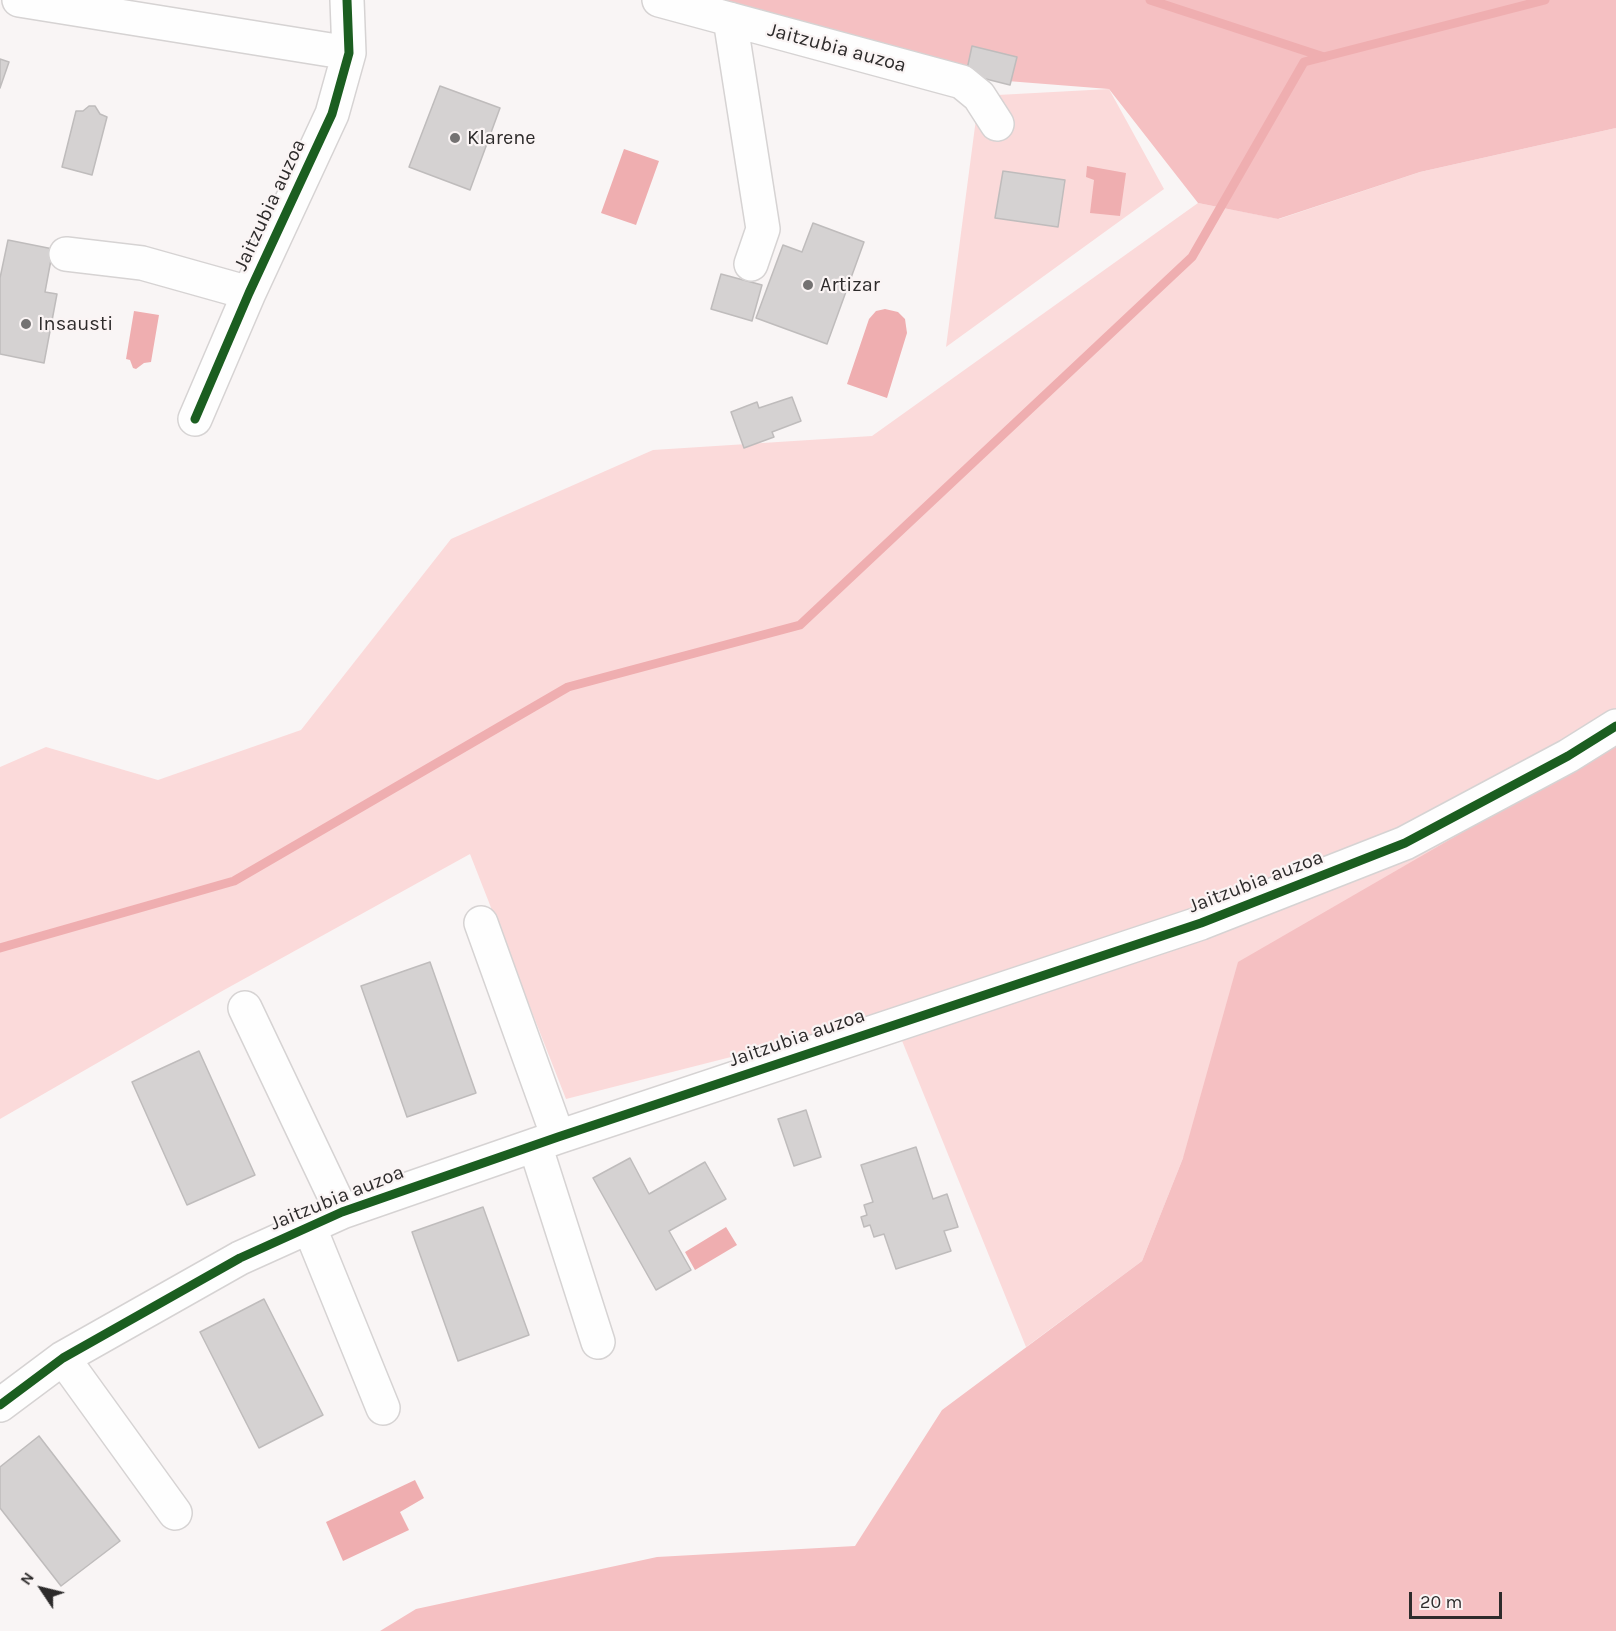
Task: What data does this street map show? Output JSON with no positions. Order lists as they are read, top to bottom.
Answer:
{
  "streets": {
    "street": ["Jaitzubia auzoa"]
  },
  "places": ["Klarene", "Artizar", "Insausti"],
  "scale_bar": "20 m",
  "north": "top left"
}
